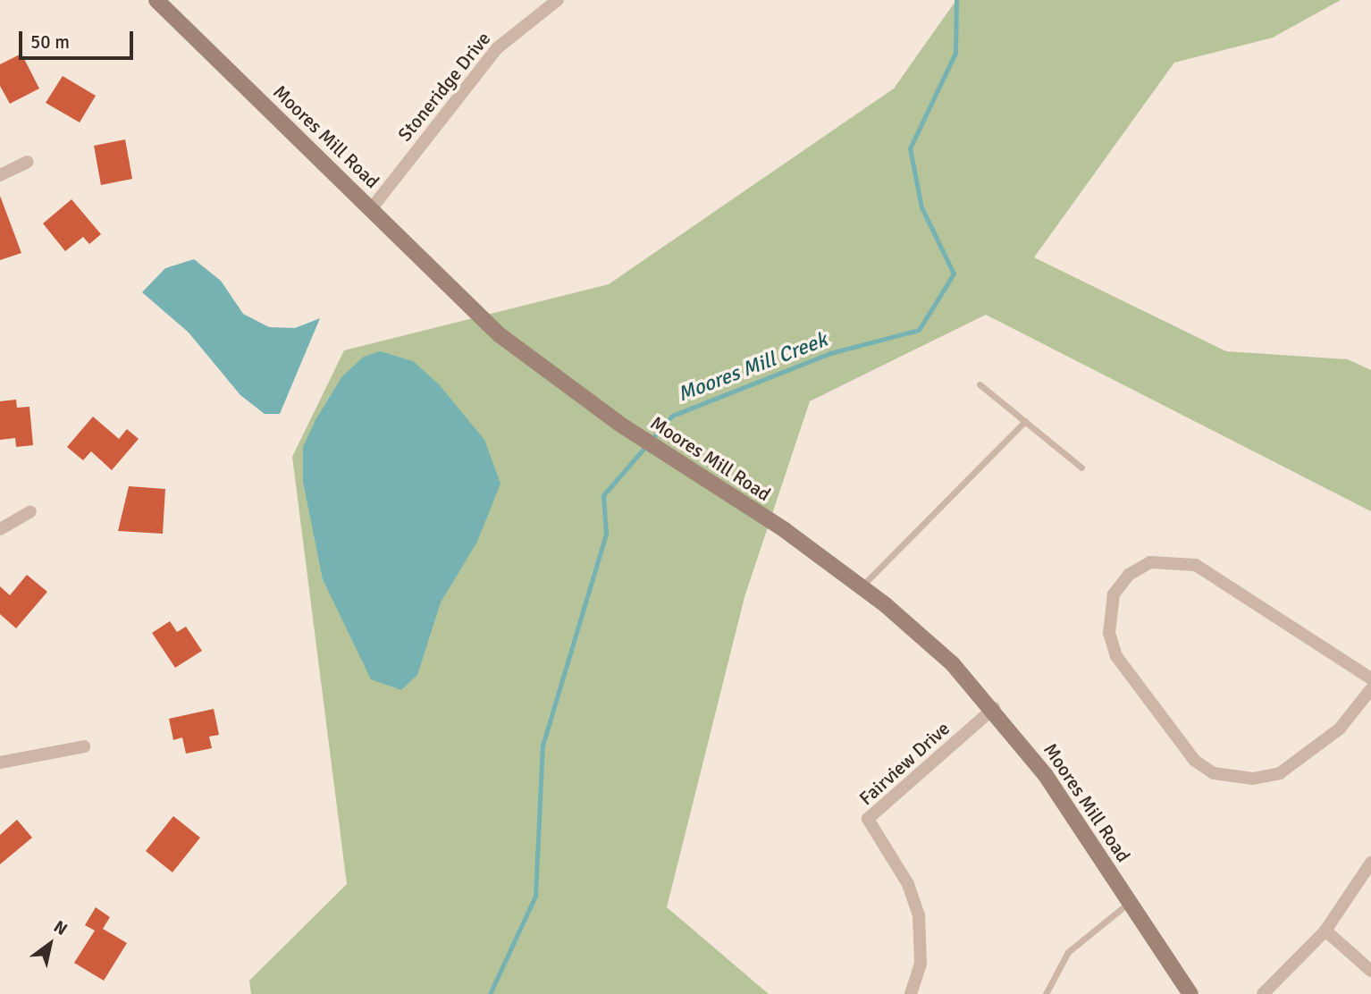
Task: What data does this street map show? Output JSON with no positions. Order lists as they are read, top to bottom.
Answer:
{
  "streets": {
    "street": ["Stoneridge Drive", "Moores Mill Road", "Fairview Drive"]
  },
  "crossings": [
    ["Stoneridge Drive", "Moores Mill Road"],
    ["Moores Mill Road", "Fairview Drive"]
  ],
  "water": ["Moores Mill Creek"],
  "scale_bar": "50 m",
  "north": "top right"
}
